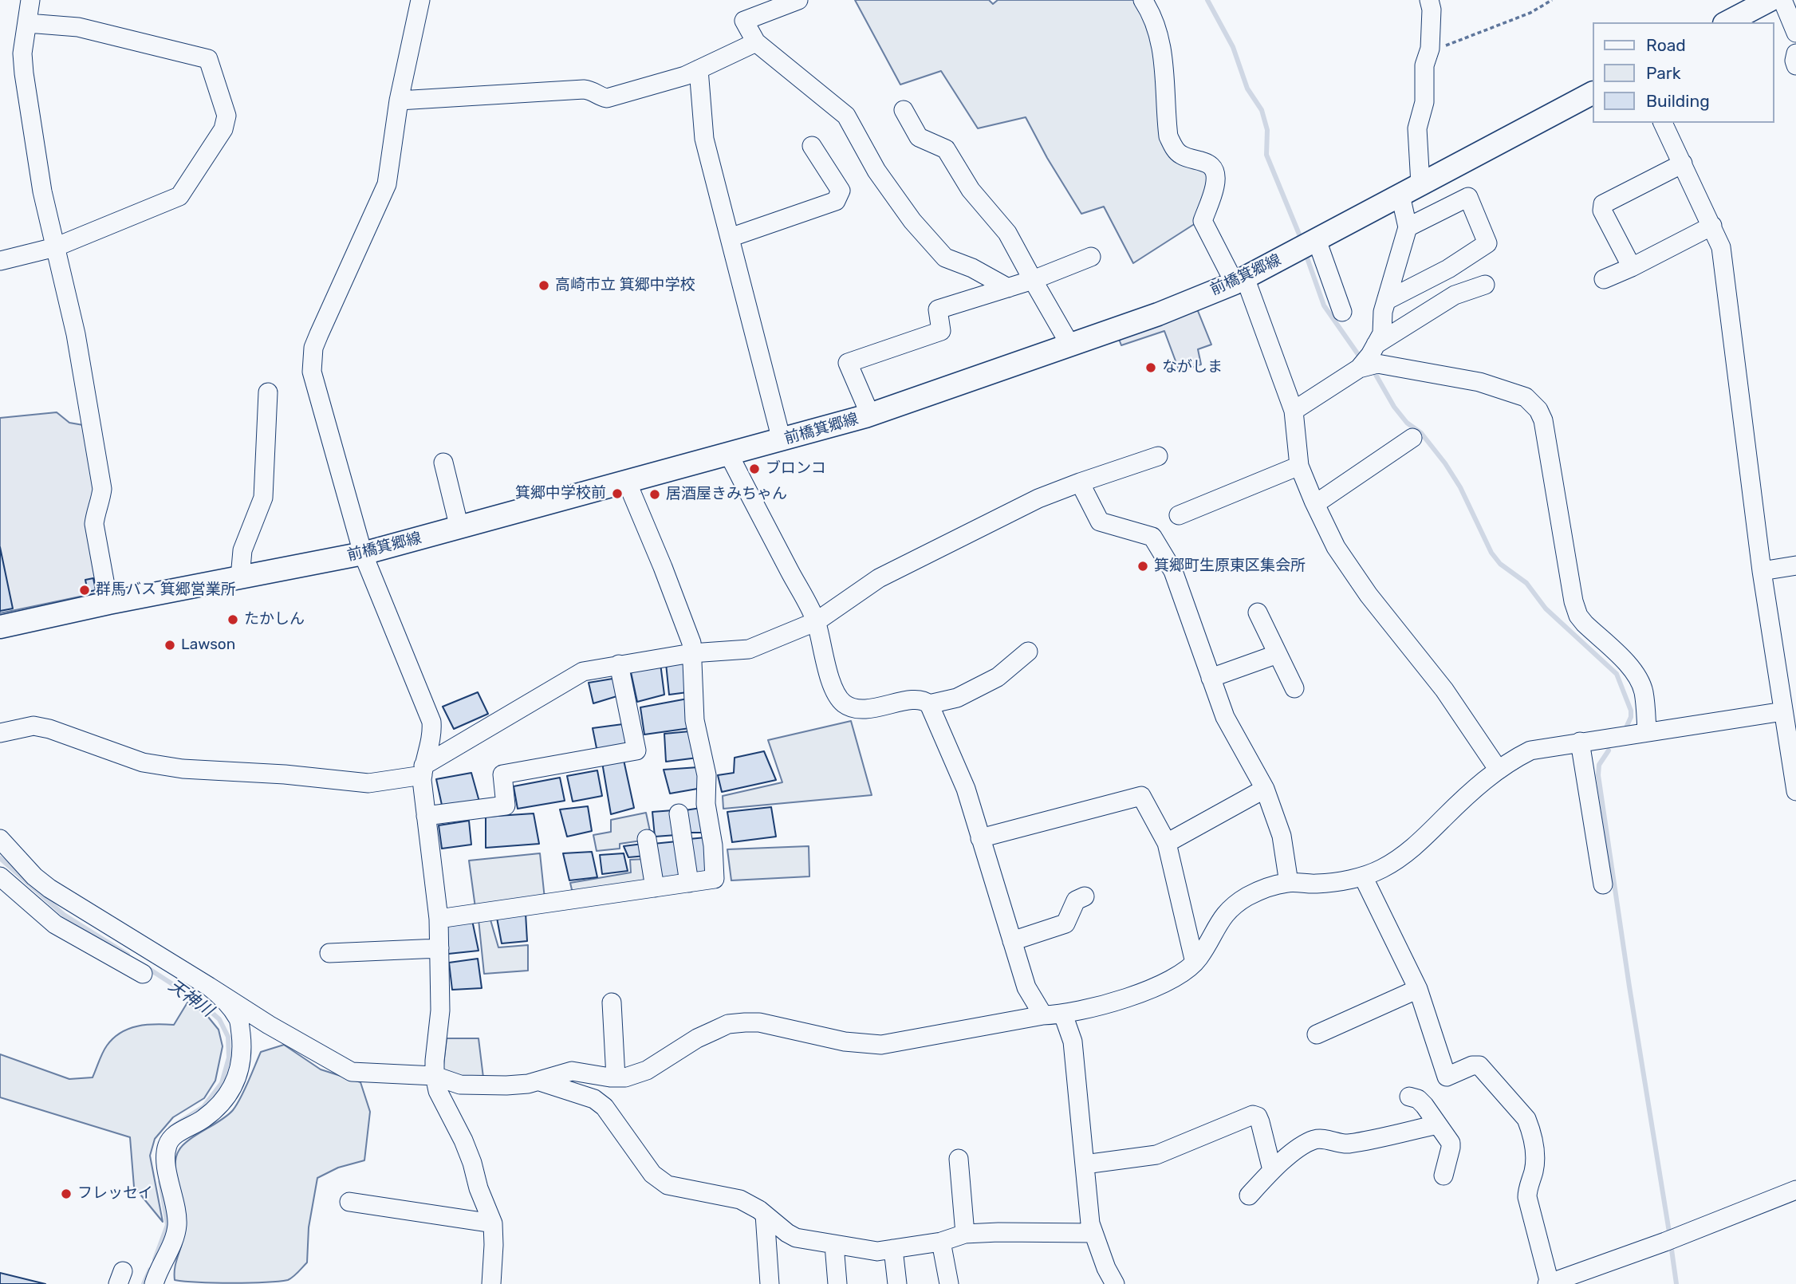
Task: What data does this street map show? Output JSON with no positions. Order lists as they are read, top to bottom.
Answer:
{
  "streets": {
    "main road": ["前橋箕郷線"]
  },
  "water": ["天神川"],
  "places": [
    "高崎市立 箕郷中学校",
    "ながしま",
    "ブロンコ",
    "箕郷中学校前",
    "居酒屋きみちゃん",
    "箕郷町生原東区集会所",
    "群馬バス 箕郷営業所",
    "たかしん",
    "Lawson",
    "フレッセイ"
  ],
  "legend": ["Road", "Park", "Building"]
}
